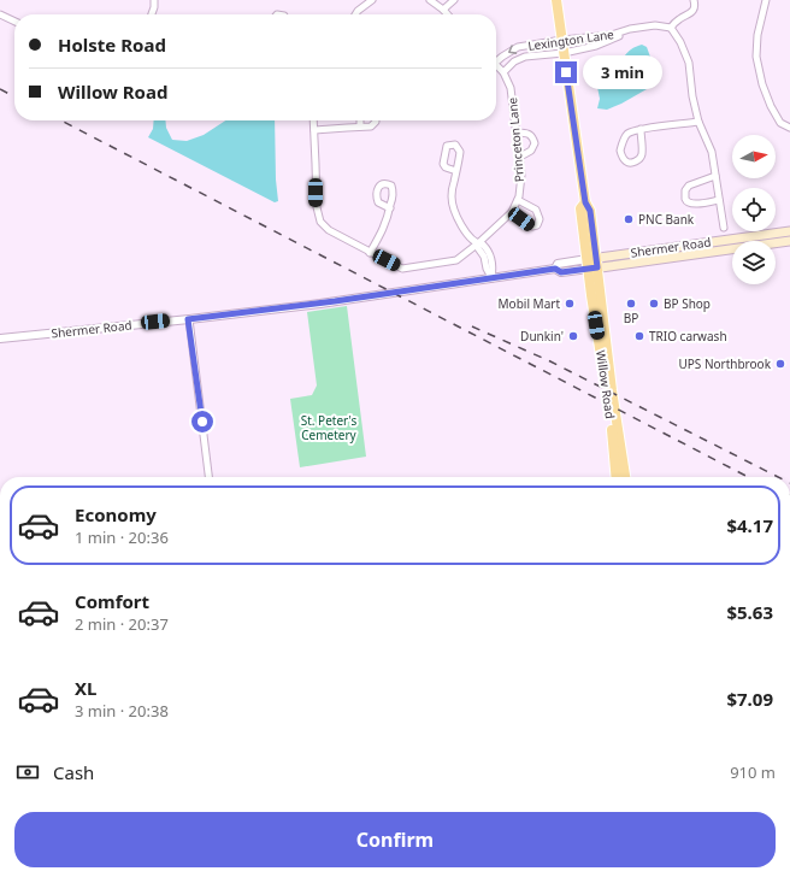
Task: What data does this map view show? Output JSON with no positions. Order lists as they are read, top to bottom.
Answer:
{
  "streets": {
    "main road": ["Shermer Road", "Willow Road"],
    "street": ["Lexington Lane", "Princeton Lane"]
  },
  "crossings": [
    ["Lexington Lane", "Princeton Lane"],
    ["Lexington Lane", "Willow Road"],
    ["Shermer Road", "Willow Road"]
  ],
  "parks": ["St. Peter's Cemetery"],
  "places": [
    "PNC Bank",
    "Mobil Mart",
    "BP",
    "BP Shop",
    "Dunkin'",
    "TRIO carwash",
    "UPS Northbrook"
  ],
  "north": "right",
  "page": {
    "banner": ["Holste Road", "Willow Road"],
    "bubble": "3 min",
    "list": [
      {
        "name": "Economy",
        "note": "1 min · 20:36",
        "value": "$4.17"
      },
      {
        "name": "Comfort",
        "note": "2 min · 20:37",
        "value": "$5.63"
      },
      {
        "name": "XL",
        "note": "3 min · 20:38",
        "value": "$7.09"
      }
    ],
    "pay": ["Cash", "910 m"],
    "buttons": "Confirm"
  }
}
